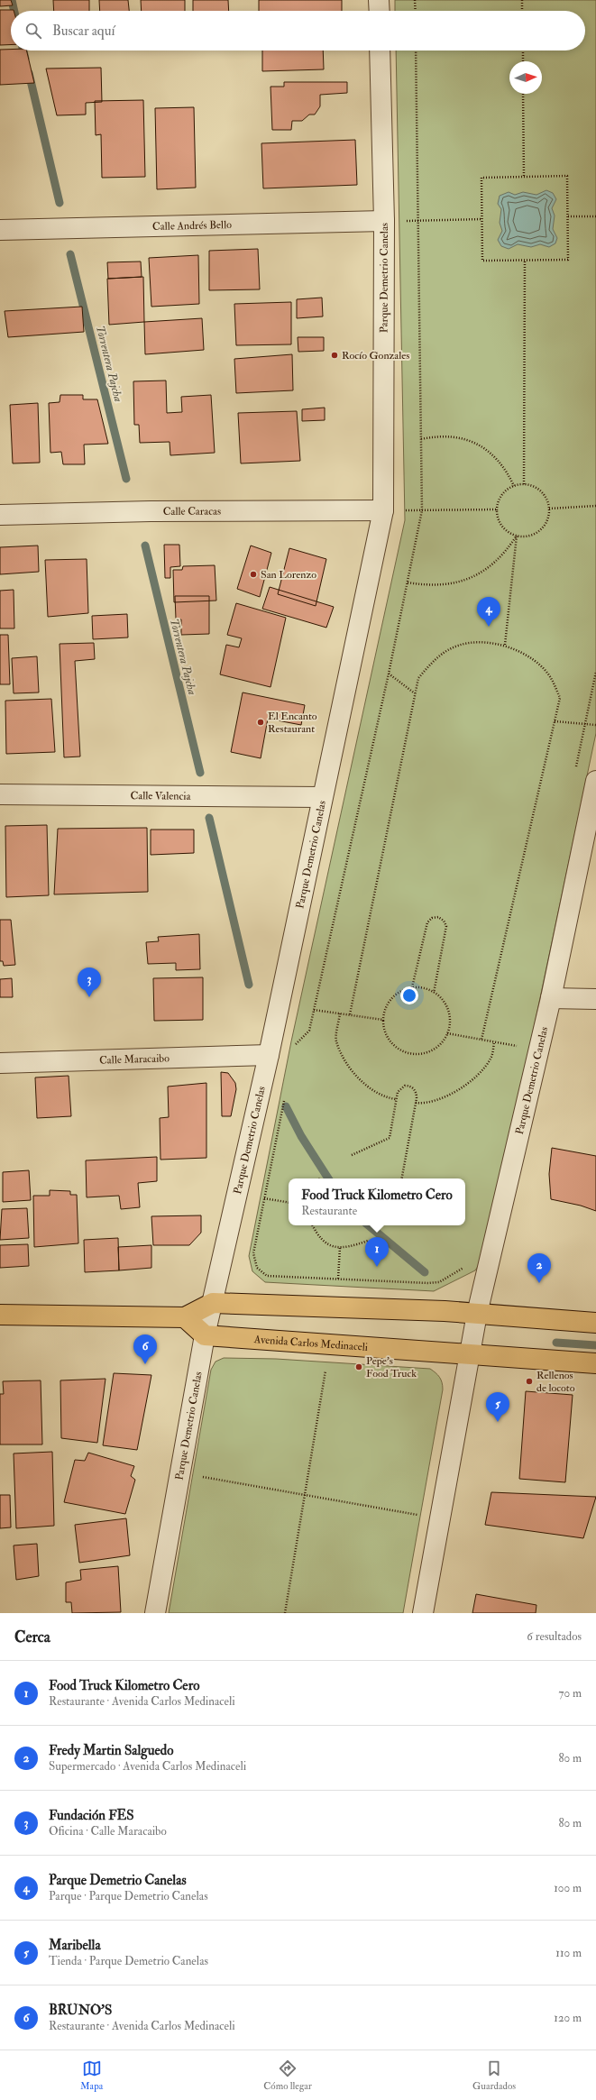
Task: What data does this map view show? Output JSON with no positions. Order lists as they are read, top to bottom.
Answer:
{
  "streets": {
    "main road": ["Avenida Carlos Medinaceli"],
    "street": [
      "Calle Andrés Bello",
      "Parque Demetrio Canelas",
      "Calle Caracas",
      "Calle Valencia",
      "Calle Maracaibo"
    ]
  },
  "crossings": [
    ["Calle Andrés Bello", "Parque Demetrio Canelas"],
    ["Parque Demetrio Canelas", "Calle Caracas"],
    ["Parque Demetrio Canelas", "Calle Valencia"],
    ["Parque Demetrio Canelas", "Calle Maracaibo"],
    ["Parque Demetrio Canelas", "Avenida Carlos Medinaceli"]
  ],
  "water": ["Torrentera Pajcha"],
  "places": [
    "Rocío Gonzales",
    "San Lorenzo",
    "El Encanto Restaurant",
    "Pepe's Food Truck",
    "Rellenos de locoto"
  ],
  "north": "right",
  "page": {
    "search": "Buscar aquí",
    "pins": [
      "4",
      "3",
      "1",
      "2",
      "6",
      "5"
    ],
    "popup": ["Food Truck Kilometro Cero", "Restaurante"],
    "heading": ["Cerca", "6 resultados"],
    "list": [
      {
        "mark": "1",
        "name": "Food Truck Kilometro Cero",
        "note": "Restaurante · Avenida Carlos Medinaceli",
        "value": "70 m"
      },
      {
        "mark": "2",
        "name": "Fredy Martin Salguedo",
        "note": "Supermercado · Avenida Carlos Medinaceli",
        "value": "80 m"
      },
      {
        "mark": "3",
        "name": "Fundación FES",
        "note": "Oficina · Calle Maracaibo",
        "value": "80 m"
      },
      {
        "mark": "4",
        "name": "Parque Demetrio Canelas",
        "note": "Parque · Parque Demetrio Canelas",
        "value": "100 m"
      },
      {
        "mark": "5",
        "name": "Maribella",
        "note": "Tienda · Parque Demetrio Canelas",
        "value": "110 m"
      },
      {
        "mark": "6",
        "name": "BRUNO'S",
        "note": "Restaurante · Avenida Carlos Medinaceli",
        "value": "120 m"
      }
    ],
    "nav": ["Mapa", "Cómo llegar", "Guardados"]
  }
}
